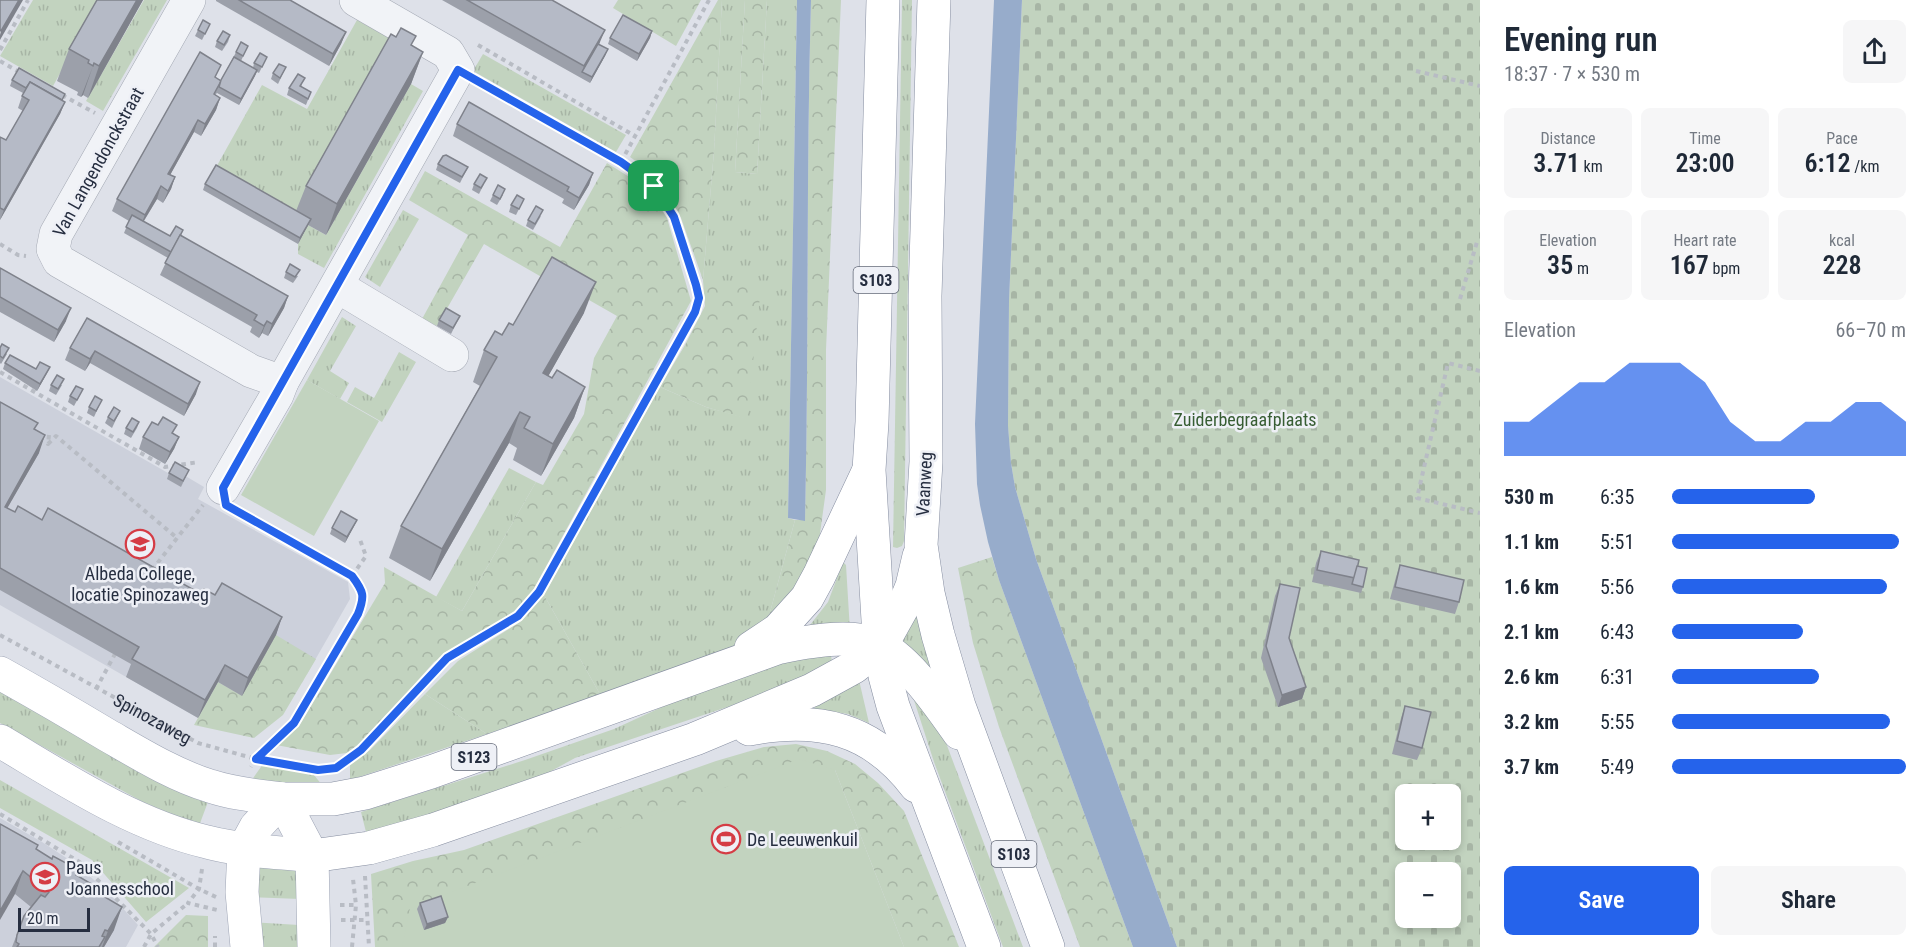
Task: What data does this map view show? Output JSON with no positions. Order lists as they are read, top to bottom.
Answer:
{
  "streets": {
    "main road": [
      "S103",
      "Vaanweg",
      "Spinozaweg",
      "S123"
    ],
    "street": ["Van Langendonckstraat"]
  },
  "crossings": [
    ["S103", "S123"],
    ["Spinozaweg", "S123"]
  ],
  "parks": ["Zuiderbegraafplaats"],
  "places": {
    "school or university": ["Albeda College, locatie Spinozaweg", "Paus Joannesschool"],
    "sports": ["De Leeuwenkuil"]
  },
  "scale_bar": "20 m",
  "page": {
    "heading": ["Evening run", "18:37 · 7 × 530 m"],
    "stats": [
      ["Distance", "3.71 km"],
      ["Time", "23:00"],
      ["Pace", "6:12 /km"],
      ["Elevation", "35 m"],
      ["Heart rate", "167 bpm"],
      ["kcal", "228"]
    ],
    "chart": ["Elevation", "66–70 m"],
    "list": [
      {
        "name": "530 m",
        "note": "6:35"
      },
      {
        "name": "1.1 km",
        "note": "5:51"
      },
      {
        "name": "1.6 km",
        "note": "5:56"
      },
      {
        "name": "2.1 km",
        "note": "6:43"
      },
      {
        "name": "2.6 km",
        "note": "6:31"
      },
      {
        "name": "3.2 km",
        "note": "5:55"
      },
      {
        "name": "3.7 km",
        "note": "5:49"
      }
    ],
    "map_buttons": ["+", "−"],
    "buttons": ["Save", "Share"],
    "scale": "20 m"
  }
}
